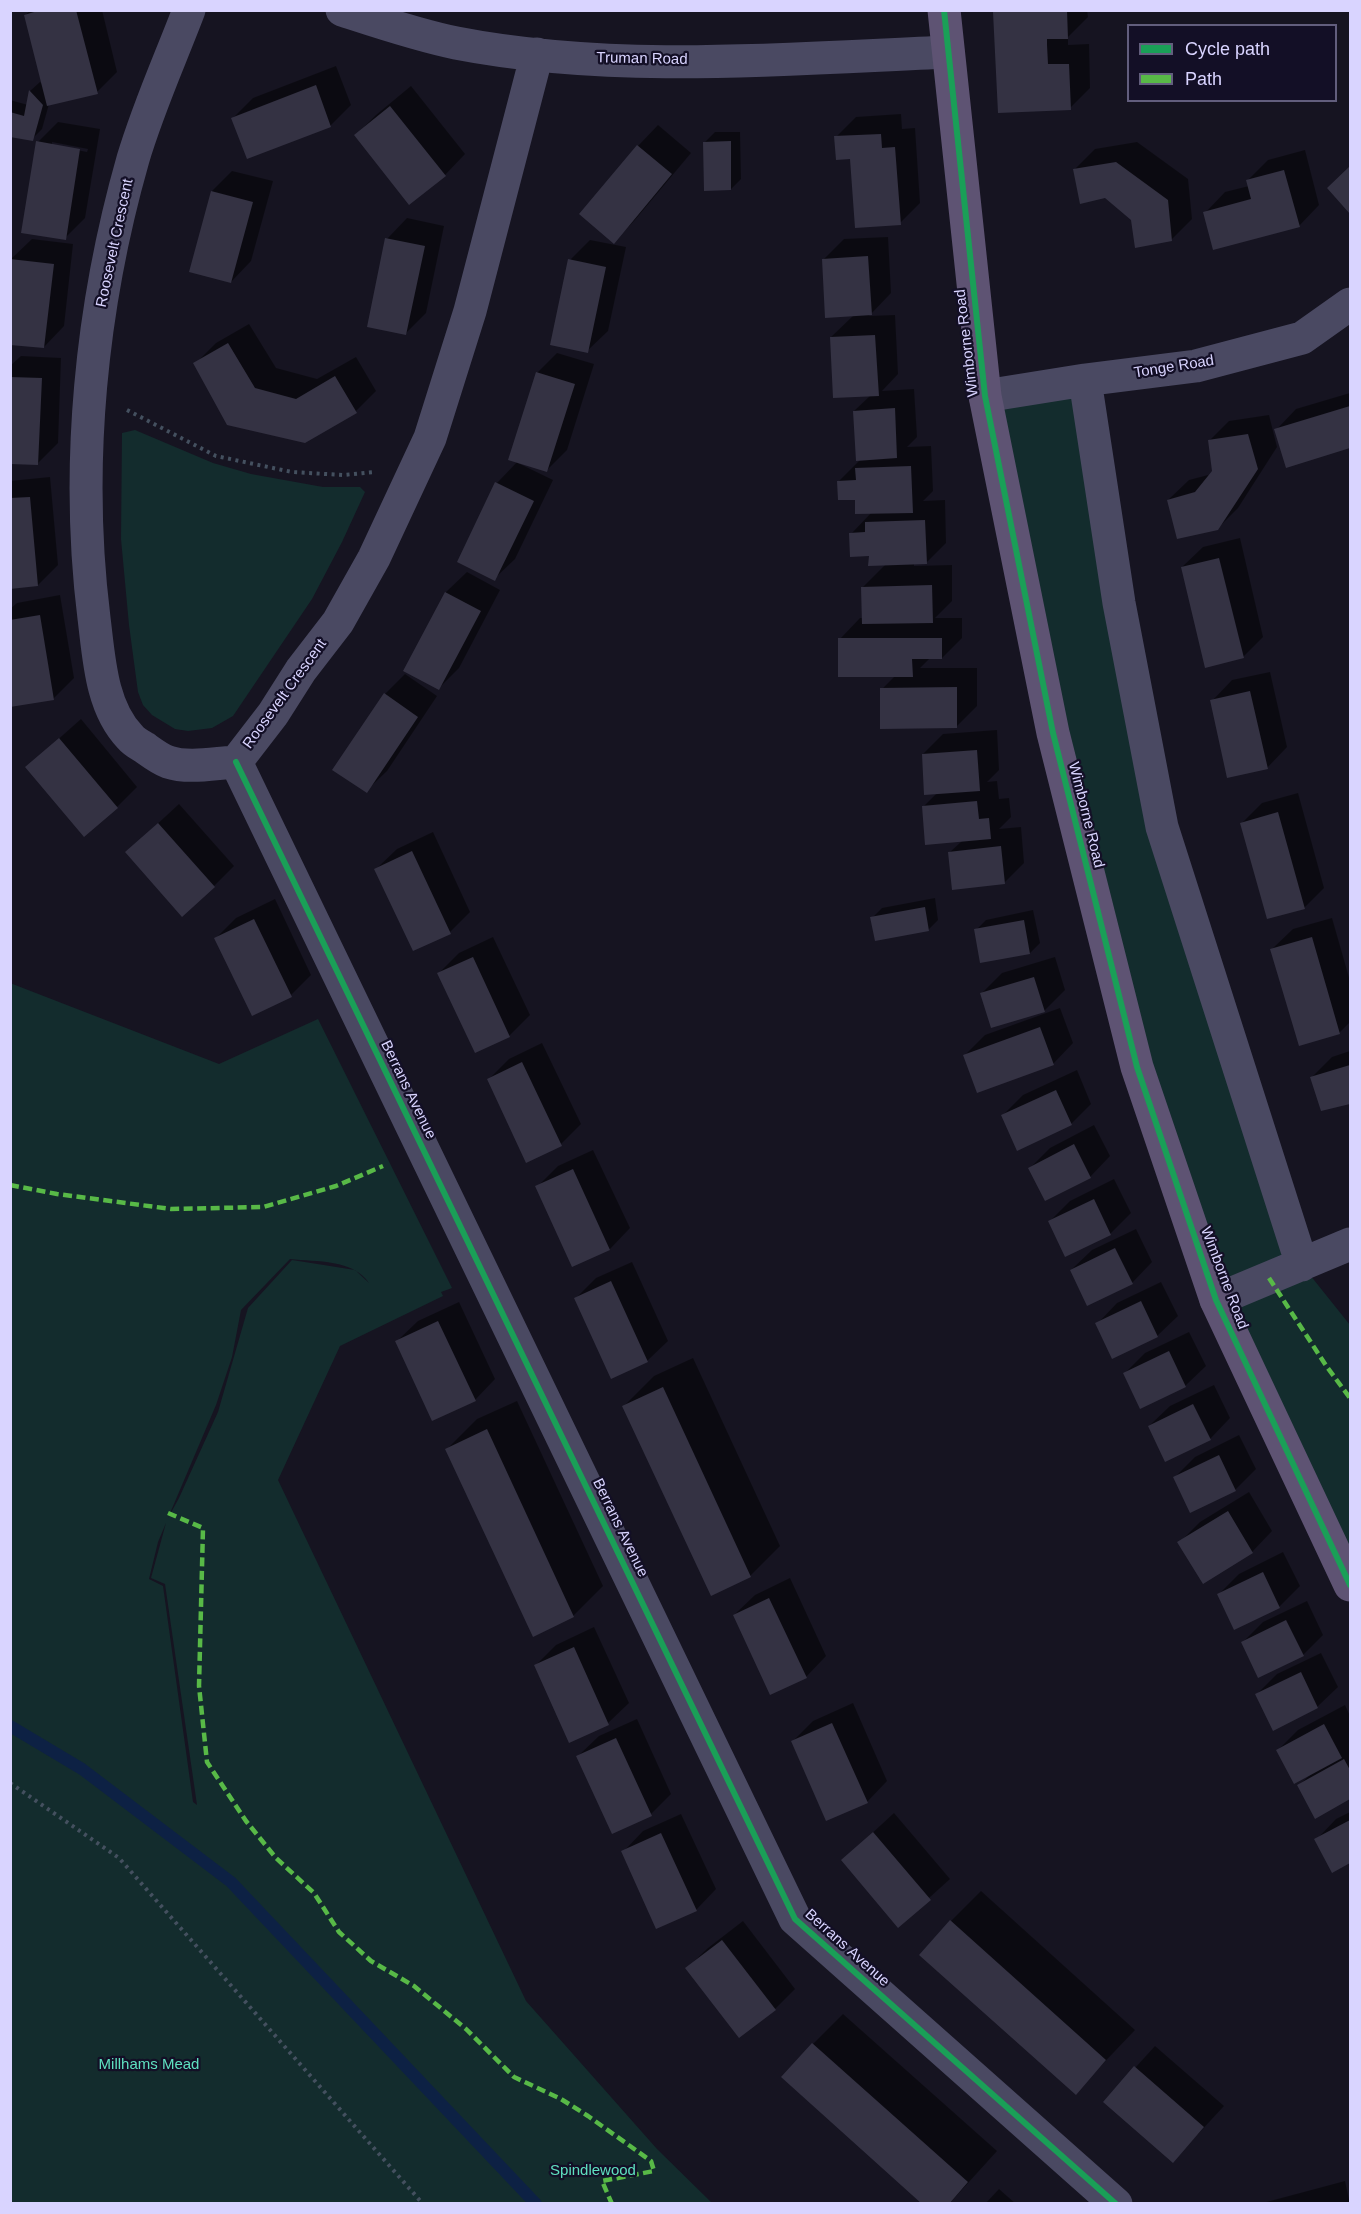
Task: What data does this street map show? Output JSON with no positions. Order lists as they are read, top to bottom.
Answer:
{
  "streets": {
    "main road": ["Wimborne Road"],
    "street": [
      "Truman Road",
      "Roosevelt Crescent",
      "Tonge Road",
      "Berrans Avenue"
    ]
  },
  "crossings": [
    ["Truman Road", "Roosevelt Crescent"],
    ["Truman Road", "Wimborne Road"],
    ["Roosevelt Crescent", "Berrans Avenue"],
    ["Wimborne Road", "Tonge Road"]
  ],
  "parks": ["Millhams Mead", "Spindlewood"],
  "legend": ["Cycle path", "Path"]
}
